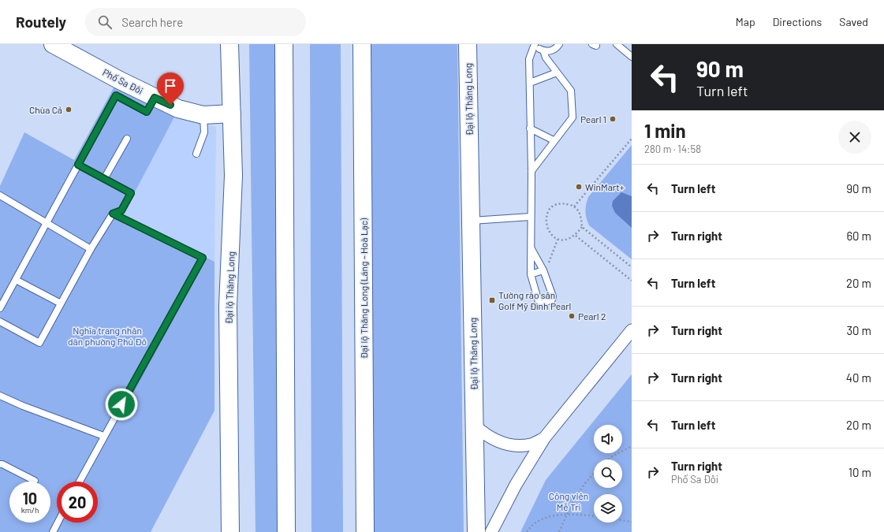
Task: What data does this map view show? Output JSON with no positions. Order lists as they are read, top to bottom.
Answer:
{
  "streets": {
    "main road": ["Phố Sa Đôi", "Đại lộ Thăng Long", "Đại lộ Thăng Long (Láng - Hoà Lạc)"]
  },
  "crossings": [
    ["Phố Sa Đôi", "Đại lộ Thăng Long"]
  ],
  "parks": ["Nghĩa trang nhân dân phường Phú Đô", "Công viên Mễ Trì"],
  "places": {
    "other": [
      "Chùa Cả",
      "Pearl 1",
      "WinMart+",
      "Pearl 2"
    ],
    "transit": ["Tường rào sân Golf Mỹ Đình Pearl"]
  },
  "page": {
    "header": "Routely",
    "search": "Search here",
    "nav": ["Map", "Directions", "Saved"],
    "turn": ["90 m", "Turn left"],
    "heading": ["1 min", "280 m · 14:58"],
    "list": [
      {
        "name": "Turn left",
        "value": "90 m"
      },
      {
        "name": "Turn right",
        "value": "60 m"
      },
      {
        "name": "Turn left",
        "value": "20 m"
      },
      {
        "name": "Turn right",
        "value": "30 m"
      },
      {
        "name": "Turn right",
        "value": "40 m"
      },
      {
        "name": "Turn left",
        "value": "20 m"
      },
      {
        "name": "Turn right",
        "note": "Phố Sa Đôi",
        "value": "10 m"
      }
    ],
    "speed": "10 km/h",
    "limit": "20"
  }
}
